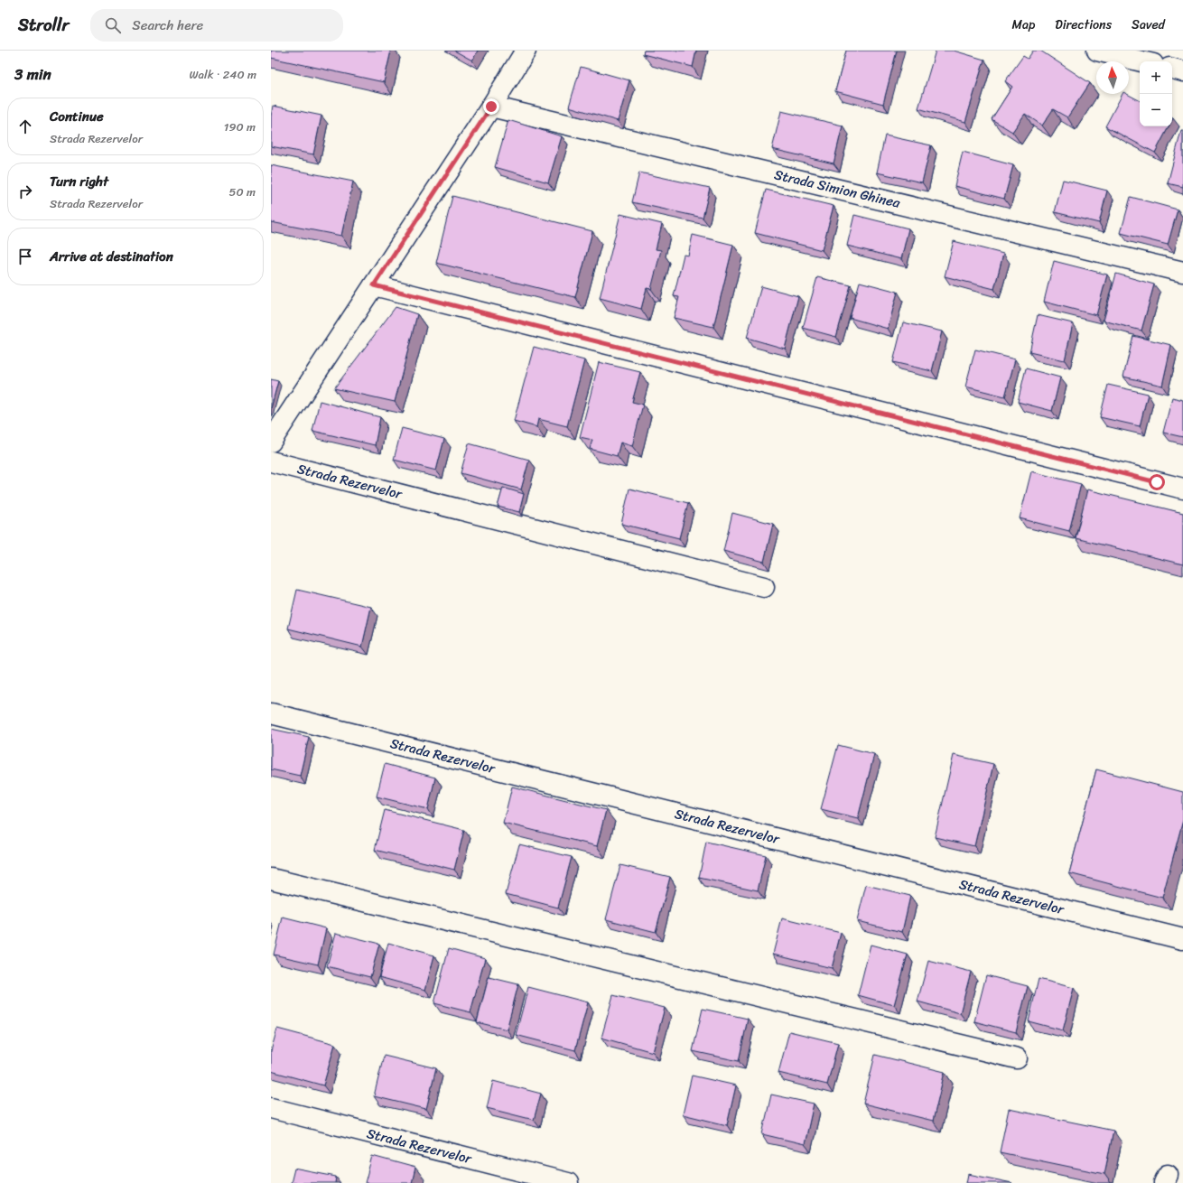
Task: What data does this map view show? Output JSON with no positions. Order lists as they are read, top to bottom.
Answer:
{
  "streets": {
    "street": ["Strada Simion Ghinea", "Strada Rezervelor"]
  },
  "north": "top",
  "page": {
    "header": "Strollr",
    "search": "Search here",
    "nav": ["Map", "Directions", "Saved"],
    "heading": ["3 min", "Walk · 240 m"],
    "map_buttons": ["+", "−"],
    "list": [
      ["Continue", "Strada Rezervelor", "190 m"],
      ["Turn right", "Strada Rezervelor", "50 m"],
      "Arrive at destination"
    ]
  }
}
